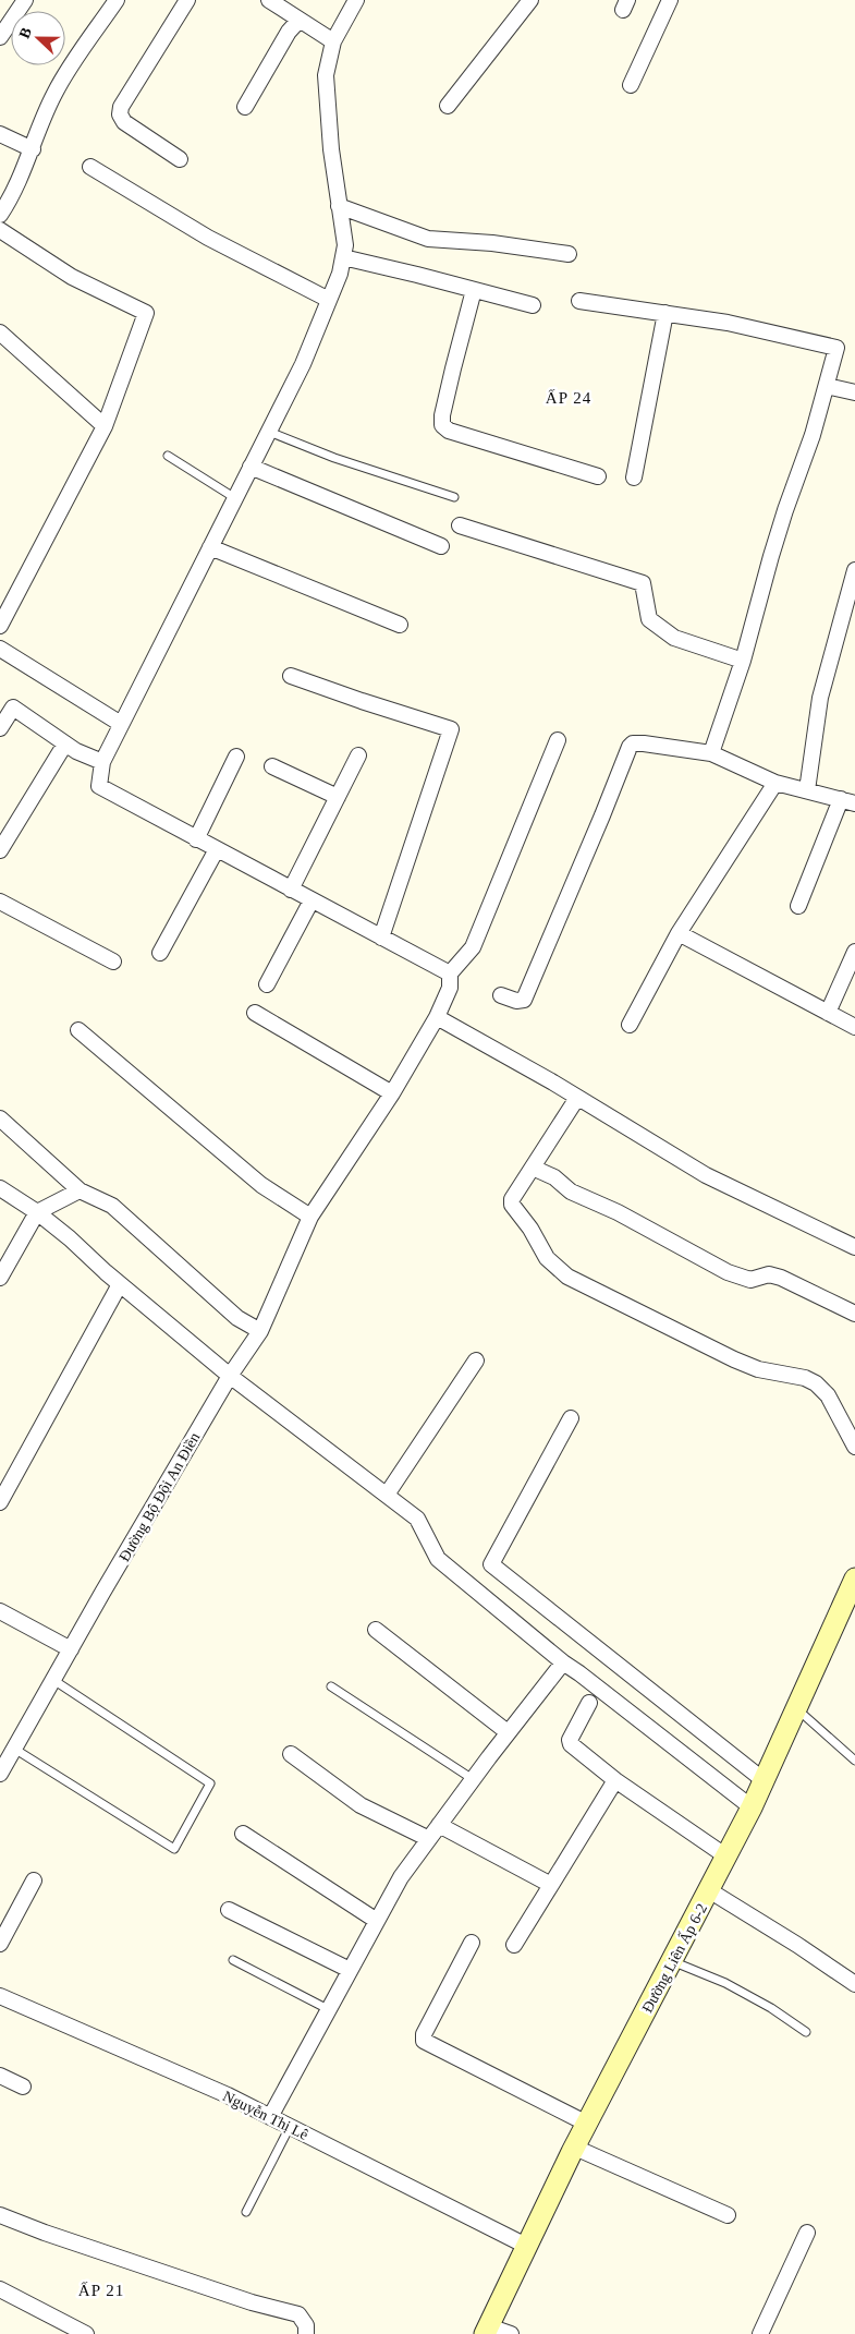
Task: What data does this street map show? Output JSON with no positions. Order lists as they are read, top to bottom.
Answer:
{
  "streets": {
    "street": ["Đường Bộ Đội An Điền", "Đường Liên Ấp 6-2", "Nguyễn Thị Lê"]
  },
  "crossings": [
    ["Đường Liên Ấp 6-2", "Nguyễn Thị Lê"]
  ],
  "districts": ["ẤP 24", "ẤP 21"],
  "north": "left"
}
